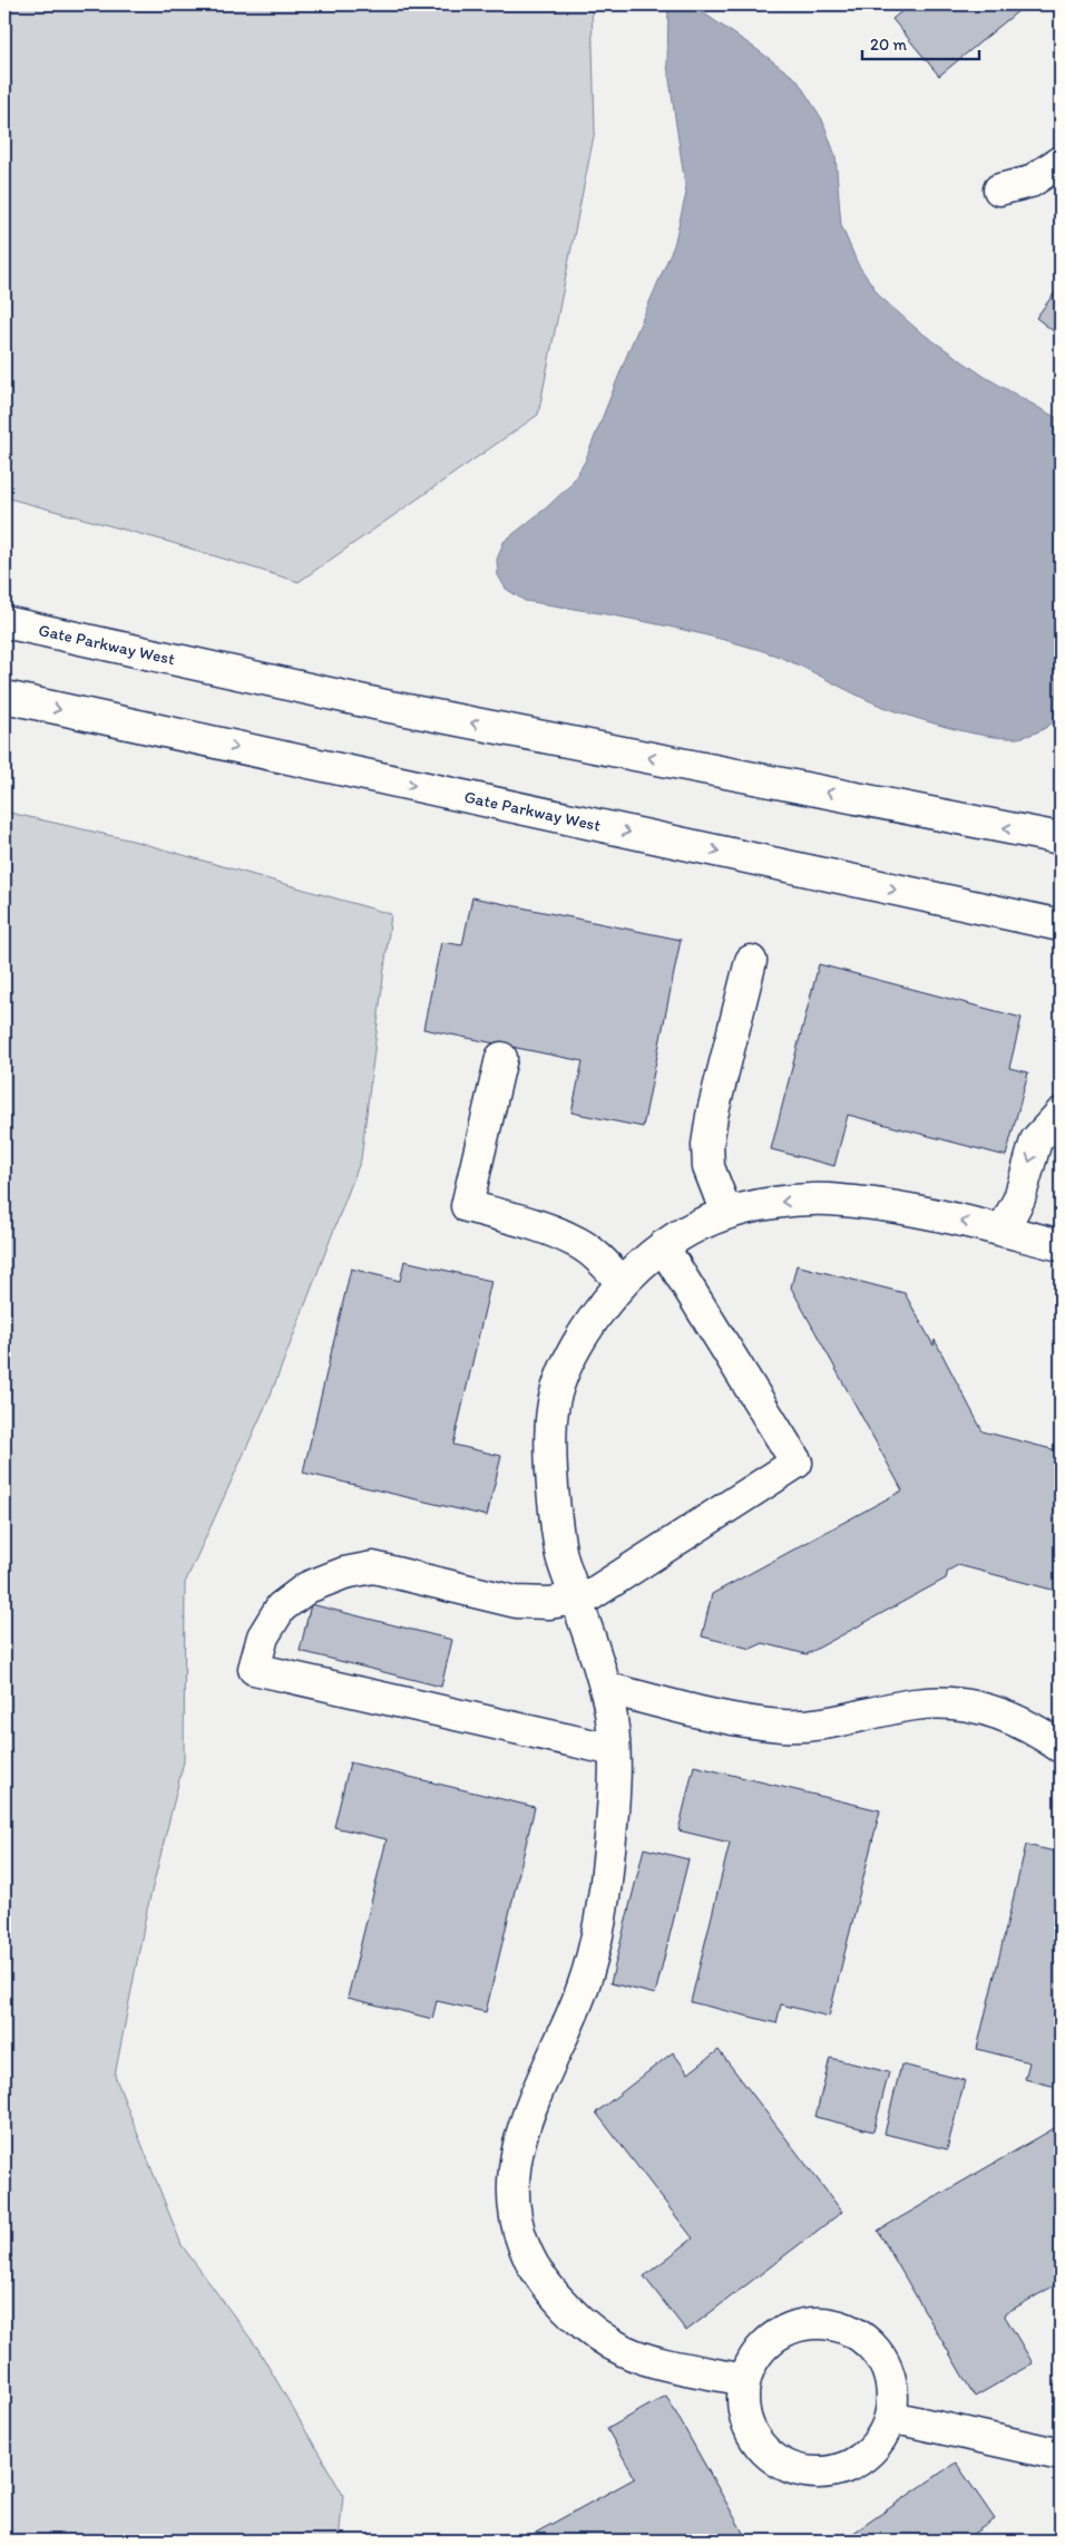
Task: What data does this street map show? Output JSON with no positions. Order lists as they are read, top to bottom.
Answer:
{
  "streets": {
    "street": ["Gate Parkway West"]
  },
  "scale_bar": "20 m"
}
